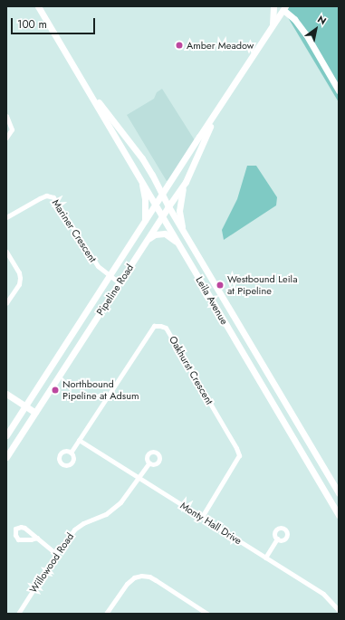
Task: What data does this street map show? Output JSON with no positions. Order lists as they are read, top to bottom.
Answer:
{
  "streets": {
    "street": [
      "Mariner Crescent",
      "Pipeline Road",
      "Leila Avenue",
      "Oakhurst Crescent",
      "Monty Hall Drive",
      "Willowood Road"
    ]
  },
  "crossings": [
    ["Mariner Crescent", "Pipeline Road"],
    ["Pipeline Road", "Leila Avenue"],
    ["Oakhurst Crescent", "Monty Hall Drive"],
    ["Monty Hall Drive", "Willowood Road"]
  ],
  "places": ["Amber Meadow", "Westbound Leila at Pipeline", "Northbound Pipeline at Adsum"],
  "scale_bar": "100 m",
  "north": "top right"
}
